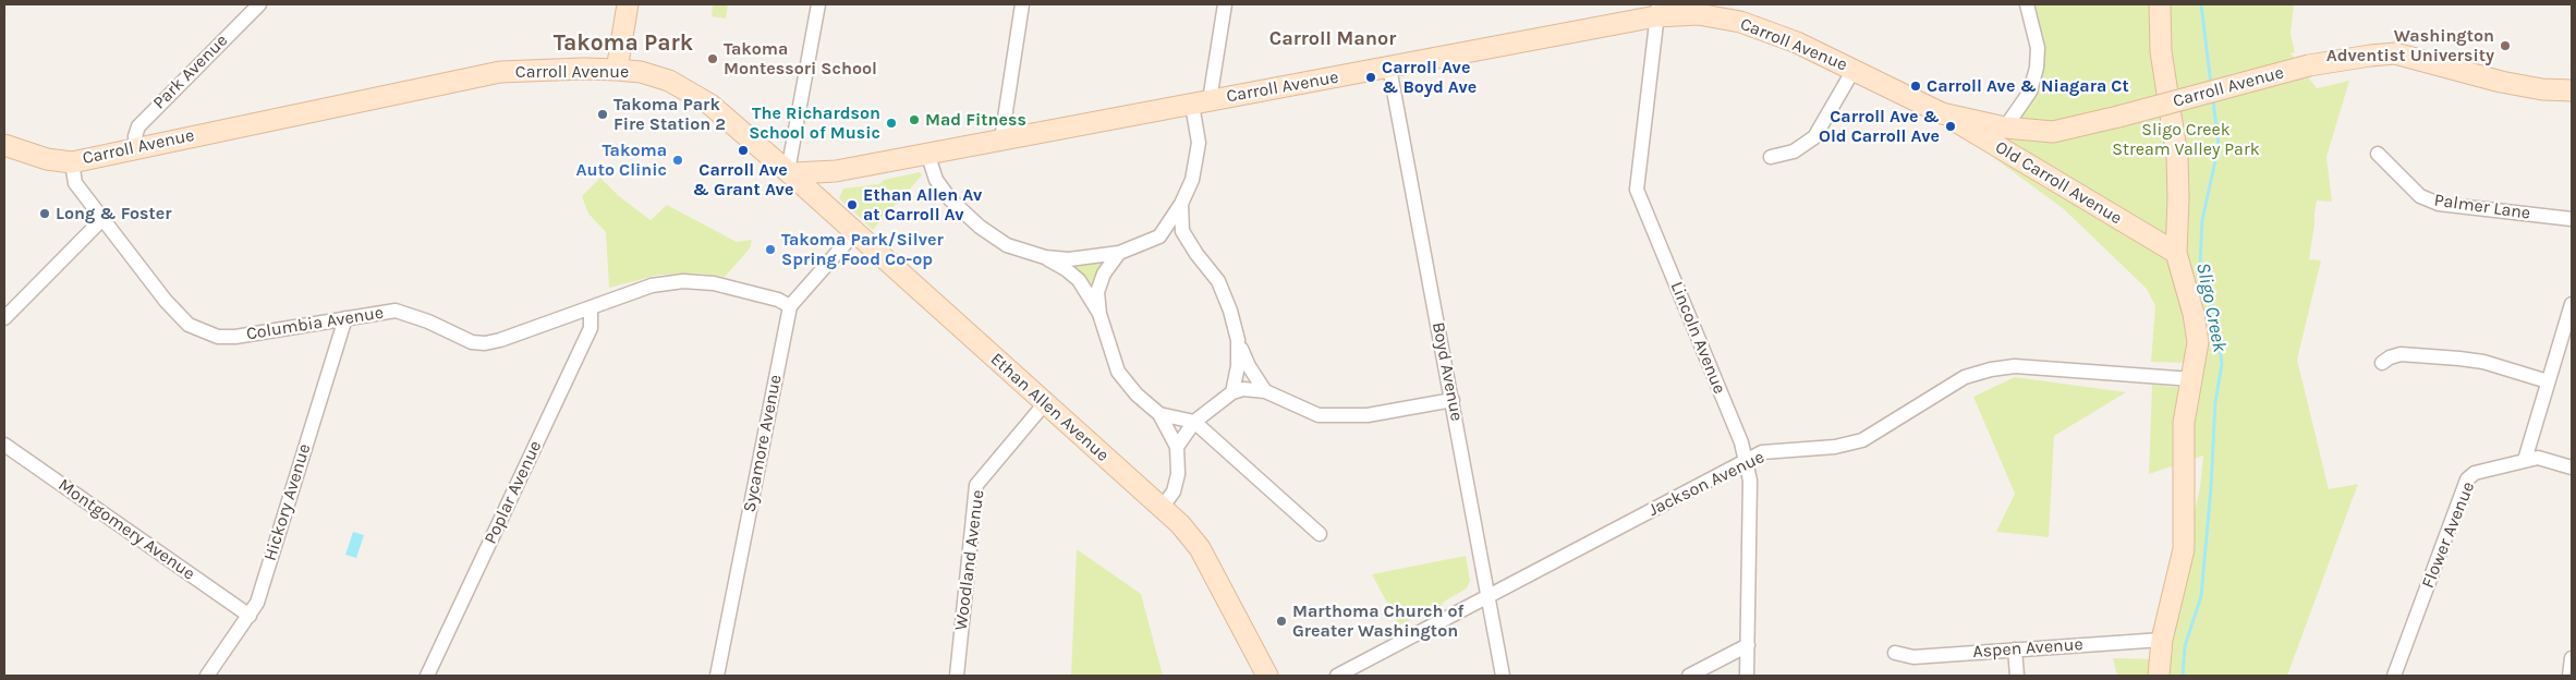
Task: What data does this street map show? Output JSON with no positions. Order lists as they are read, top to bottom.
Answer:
{
  "streets": {
    "main road": ["Carroll Avenue", "Old Carroll Avenue", "Ethan Allen Avenue"],
    "street": [
      "Park Avenue",
      "Palmer Lane",
      "Columbia Avenue",
      "Lincoln Avenue",
      "Boyd Avenue",
      "Sycamore Avenue",
      "Jackson Avenue",
      "Poplar Avenue",
      "Hickory Avenue",
      "Montgomery Avenue",
      "Flower Avenue",
      "Woodland Avenue",
      "Aspen Avenue"
    ]
  },
  "crossings": [
    ["Carroll Avenue", "Park Avenue"],
    ["Carroll Avenue", "Old Carroll Avenue"],
    ["Carroll Avenue", "Columbia Avenue"],
    ["Carroll Avenue", "Lincoln Avenue"],
    ["Carroll Avenue", "Boyd Avenue"],
    ["Carroll Avenue", "Ethan Allen Avenue"],
    ["Columbia Avenue", "Sycamore Avenue"],
    ["Columbia Avenue", "Poplar Avenue"],
    ["Columbia Avenue", "Hickory Avenue"],
    ["Lincoln Avenue", "Jackson Avenue"],
    ["Boyd Avenue", "Jackson Avenue"],
    ["Ethan Allen Avenue", "Woodland Avenue"],
    ["Hickory Avenue", "Montgomery Avenue"]
  ],
  "districts": ["Carroll Manor", "Takoma Park"],
  "water": ["Sligo Creek"],
  "parks": ["Sligo Creek Stream Valley Park"],
  "places": [
    "Washington Adventist University",
    "Takoma Montessori School",
    "Carroll Ave & Boyd Ave",
    "Carroll Ave & Niagara Ct",
    "Takoma Park Fire Station 2",
    "Mad Fitness",
    "The Richardson School of Music",
    "Carroll Ave & Old Carroll Ave",
    "Carroll Ave & Grant Ave",
    "Takoma Auto Clinic",
    "Ethan Allen Av at Carroll Av",
    "Long & Foster",
    "Takoma Park/Silver Spring Food Co-op",
    "Marthoma Church of Greater Washington"
  ]
}
